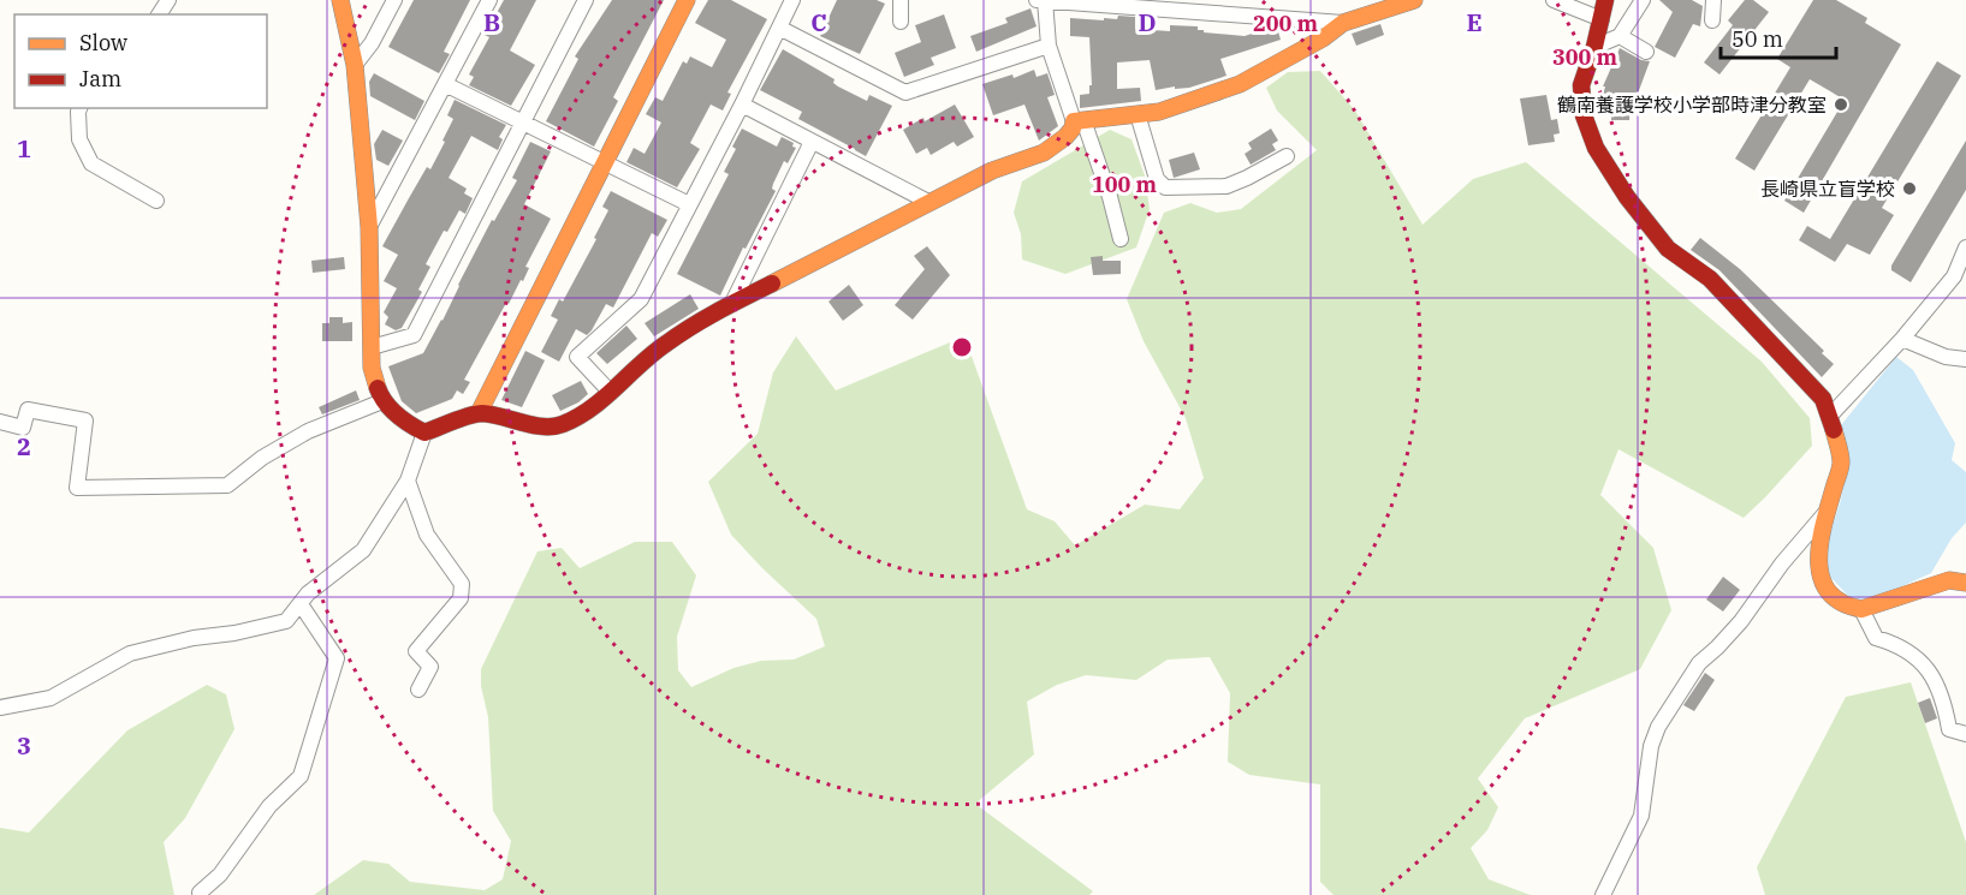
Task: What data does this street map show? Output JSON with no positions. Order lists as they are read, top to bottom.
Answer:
{
  "places": ["鶴南養護学校小学部時津分教室", "長崎県立盲学校"],
  "legend": ["Slow", "Jam"],
  "scale_bar": "50 m",
  "grid": {
    "columns": [
      "B",
      "C",
      "D",
      "E"
    ],
    "rows": ["1", "2", "3"]
  },
  "rings": ["200 m", "300 m", "100 m"]
}
